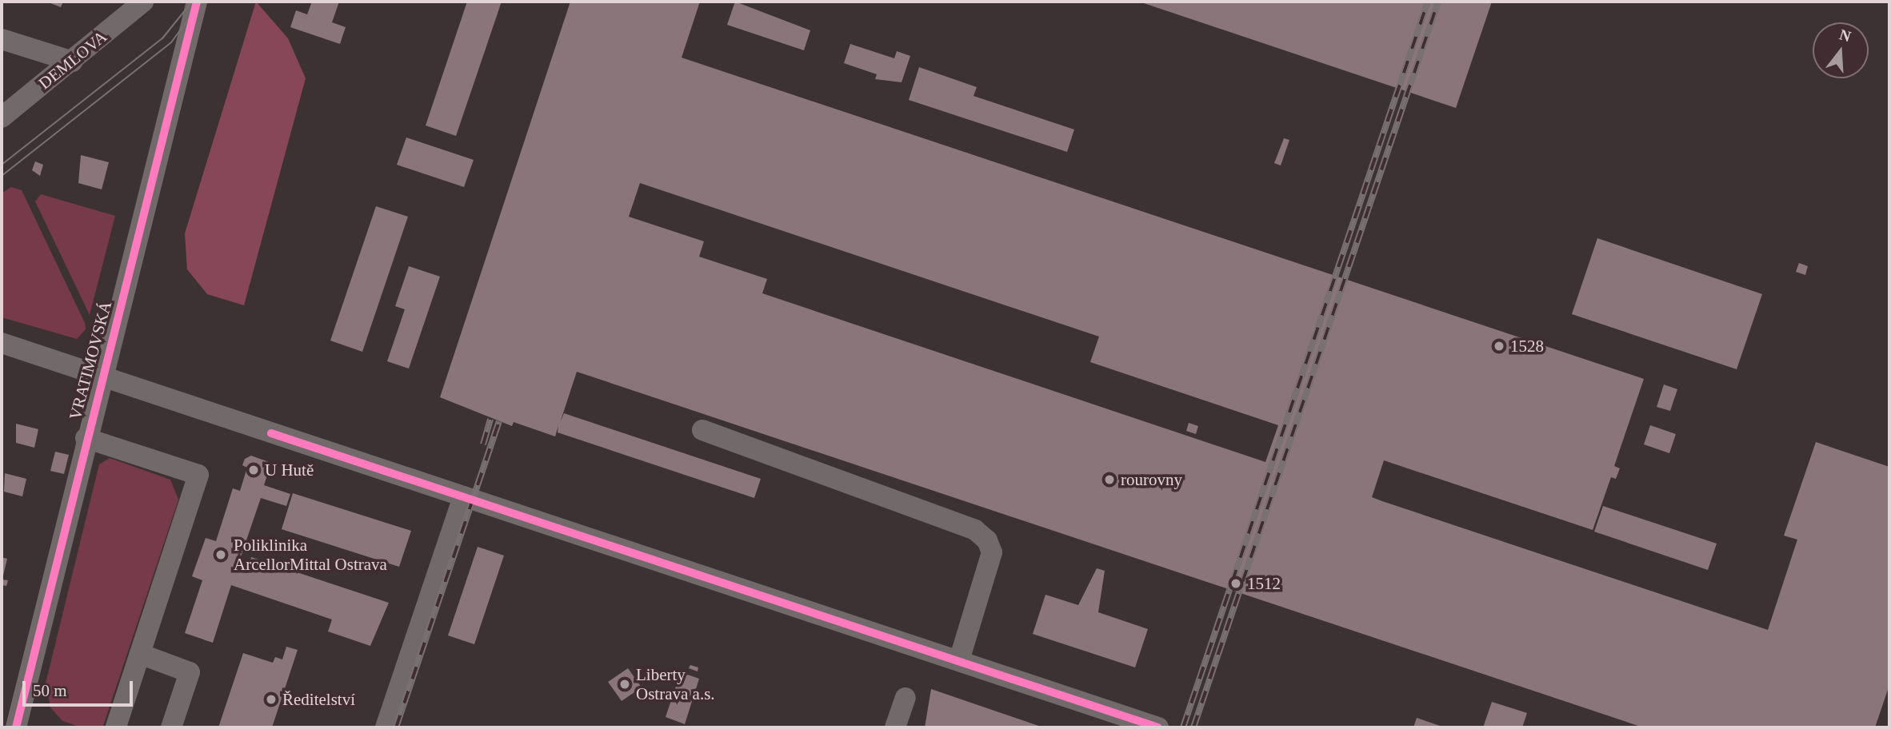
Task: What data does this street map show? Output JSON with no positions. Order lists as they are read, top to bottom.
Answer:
{
  "streets": {
    "street": ["DEMLOVA", "VRATIMOVSKÁ"]
  },
  "places": [
    "1528",
    "U Hutě",
    "rourovny",
    "Poliklinika ArcellorMittal Ostrava",
    "1512",
    "Liberty Ostrava a.s.",
    "Ředitelství"
  ],
  "scale_bar": "50 m",
  "north": "top"
}
